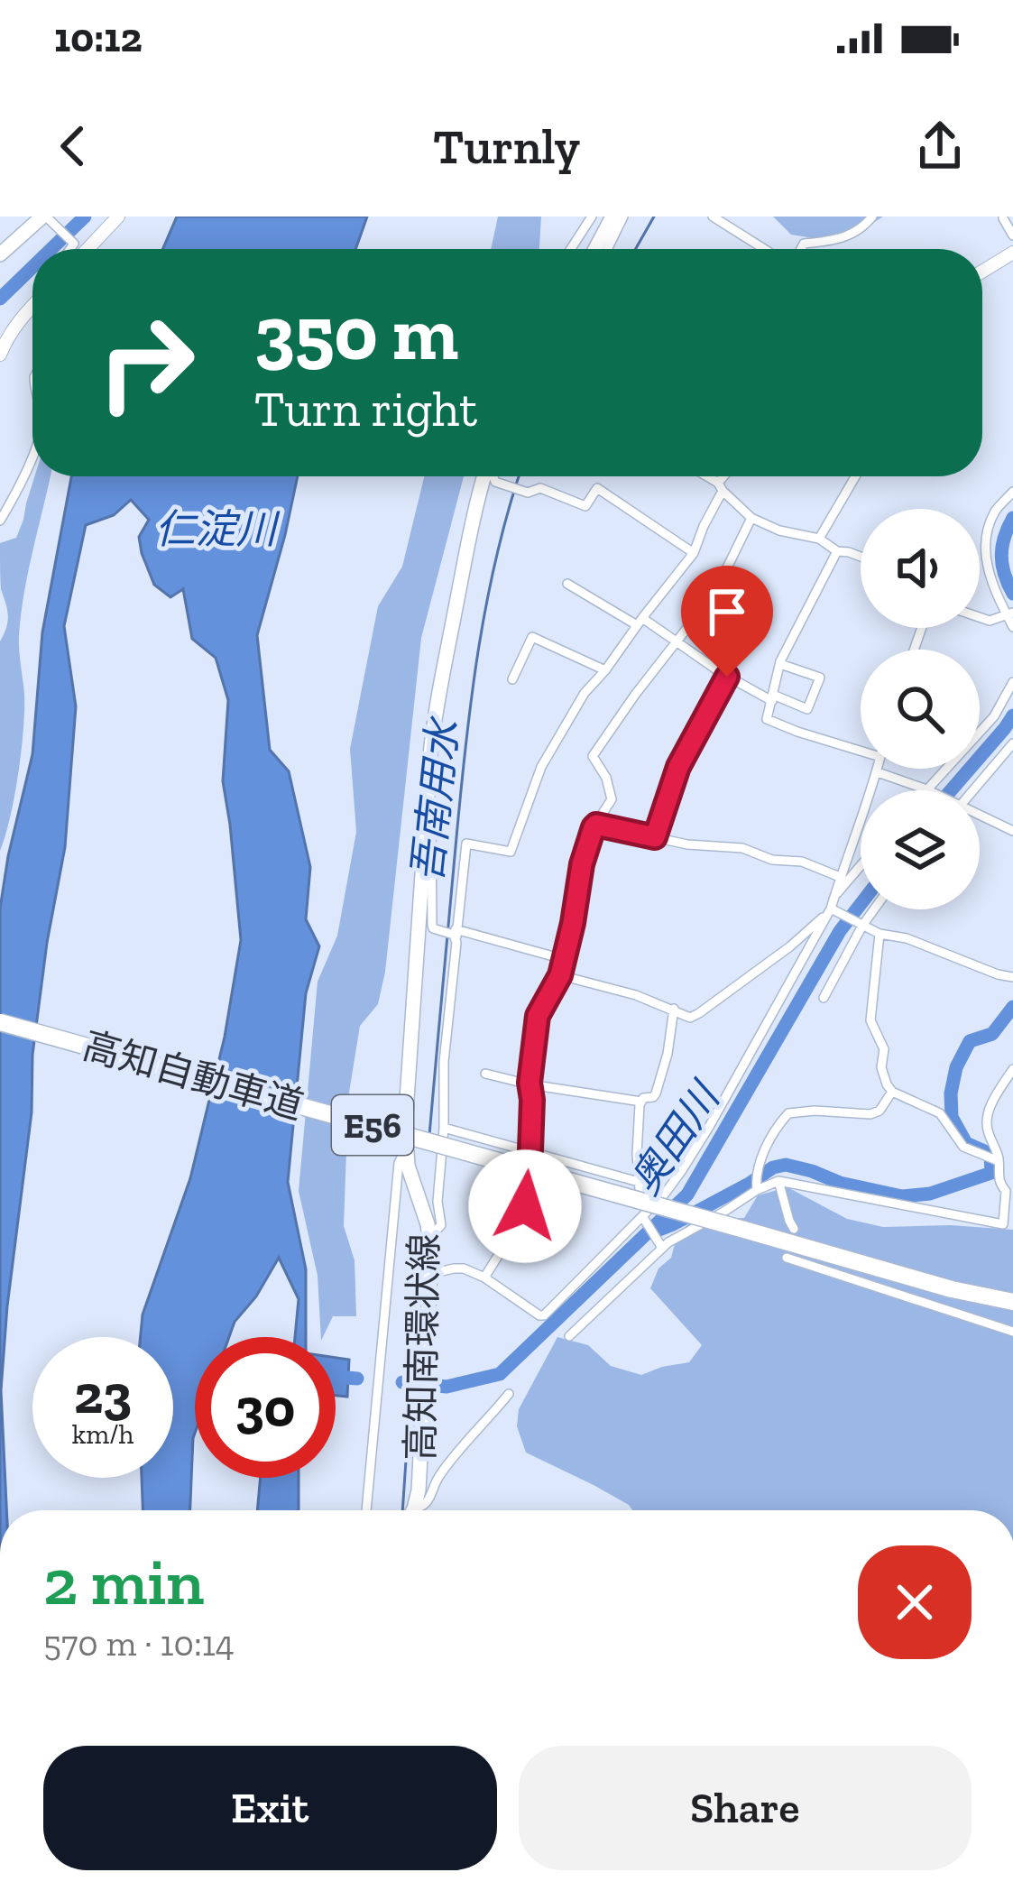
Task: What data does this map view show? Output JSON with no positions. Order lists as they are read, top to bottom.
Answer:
{
  "streets": {
    "highway": ["高知自動車道", "E56"],
    "main road": ["高知南環状線"]
  },
  "water": ["仁淀川", "吾南用水", "奥田川"],
  "page": {
    "status": "10:12",
    "header": "Turnly",
    "turn": ["350 m", "Turn right"],
    "speed": "23 km/h",
    "limit": "30",
    "heading": ["2 min", "570 m · 10:14"],
    "buttons": ["Exit", "Share"]
  }
}
